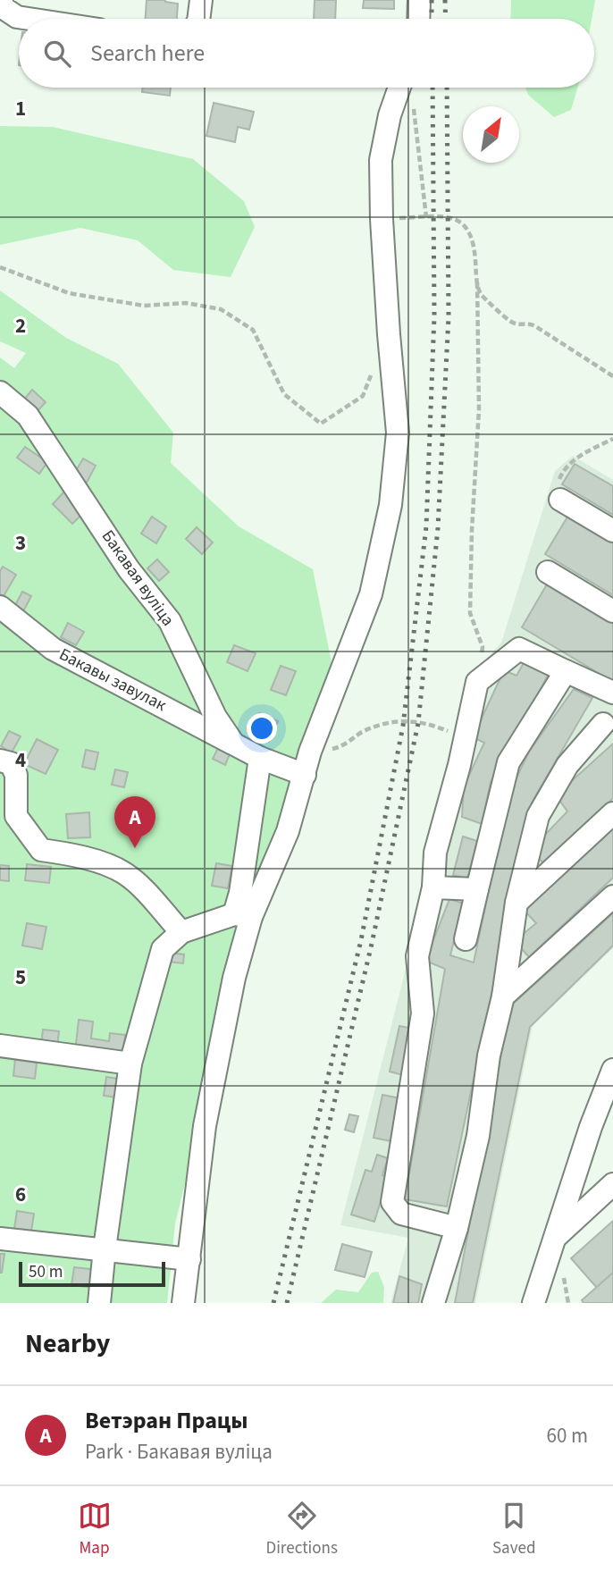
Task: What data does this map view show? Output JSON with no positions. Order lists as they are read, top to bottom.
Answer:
{
  "streets": {
    "street": ["Бакавая вуліца", "Бакавы завулак"]
  },
  "crossings": [
    ["Бакавая вуліца", "Бакавы завулак"]
  ],
  "scale_bar": "50 m",
  "north": "top right",
  "page": {
    "search": "Search here",
    "pins": "A",
    "scale": "50 m",
    "heading": "Nearby",
    "list": [
      {
        "mark": "A",
        "name": "Ветэран Працы",
        "note": "Park · Бакавая вуліца",
        "value": "60 m"
      }
    ],
    "nav": ["Map", "Directions", "Saved"]
  },
  "grid": {
    "rows": [
      "1",
      "2",
      "3",
      "4",
      "5",
      "6"
    ]
  }
}
